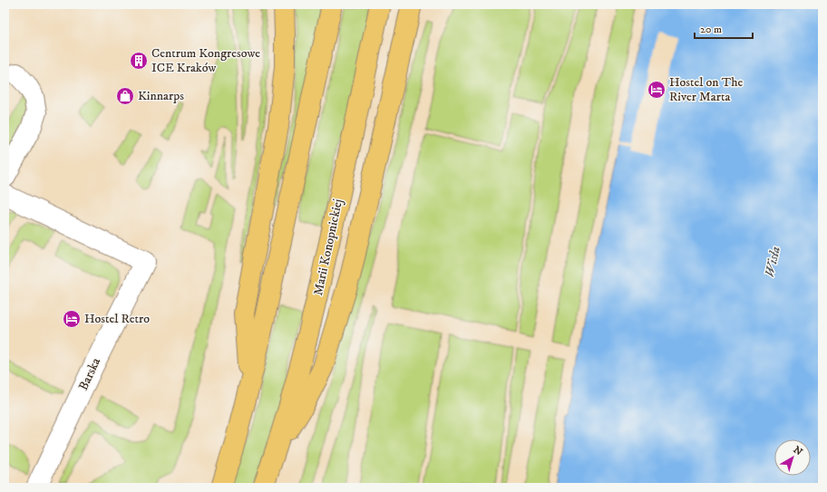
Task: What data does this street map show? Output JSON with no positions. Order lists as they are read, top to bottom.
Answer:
{
  "streets": {
    "main road": ["Marii Konopnickiej"],
    "street": ["Barska"]
  },
  "water": ["Wisła"],
  "places": {
    "building": ["Centrum Kongresowe ICE Kraków"],
    "hotel": ["Hostel on The River Marta", "Hostel Retro"],
    "shop": ["Kinnarps"]
  },
  "scale_bar": "20 m",
  "north": "top right"
}
